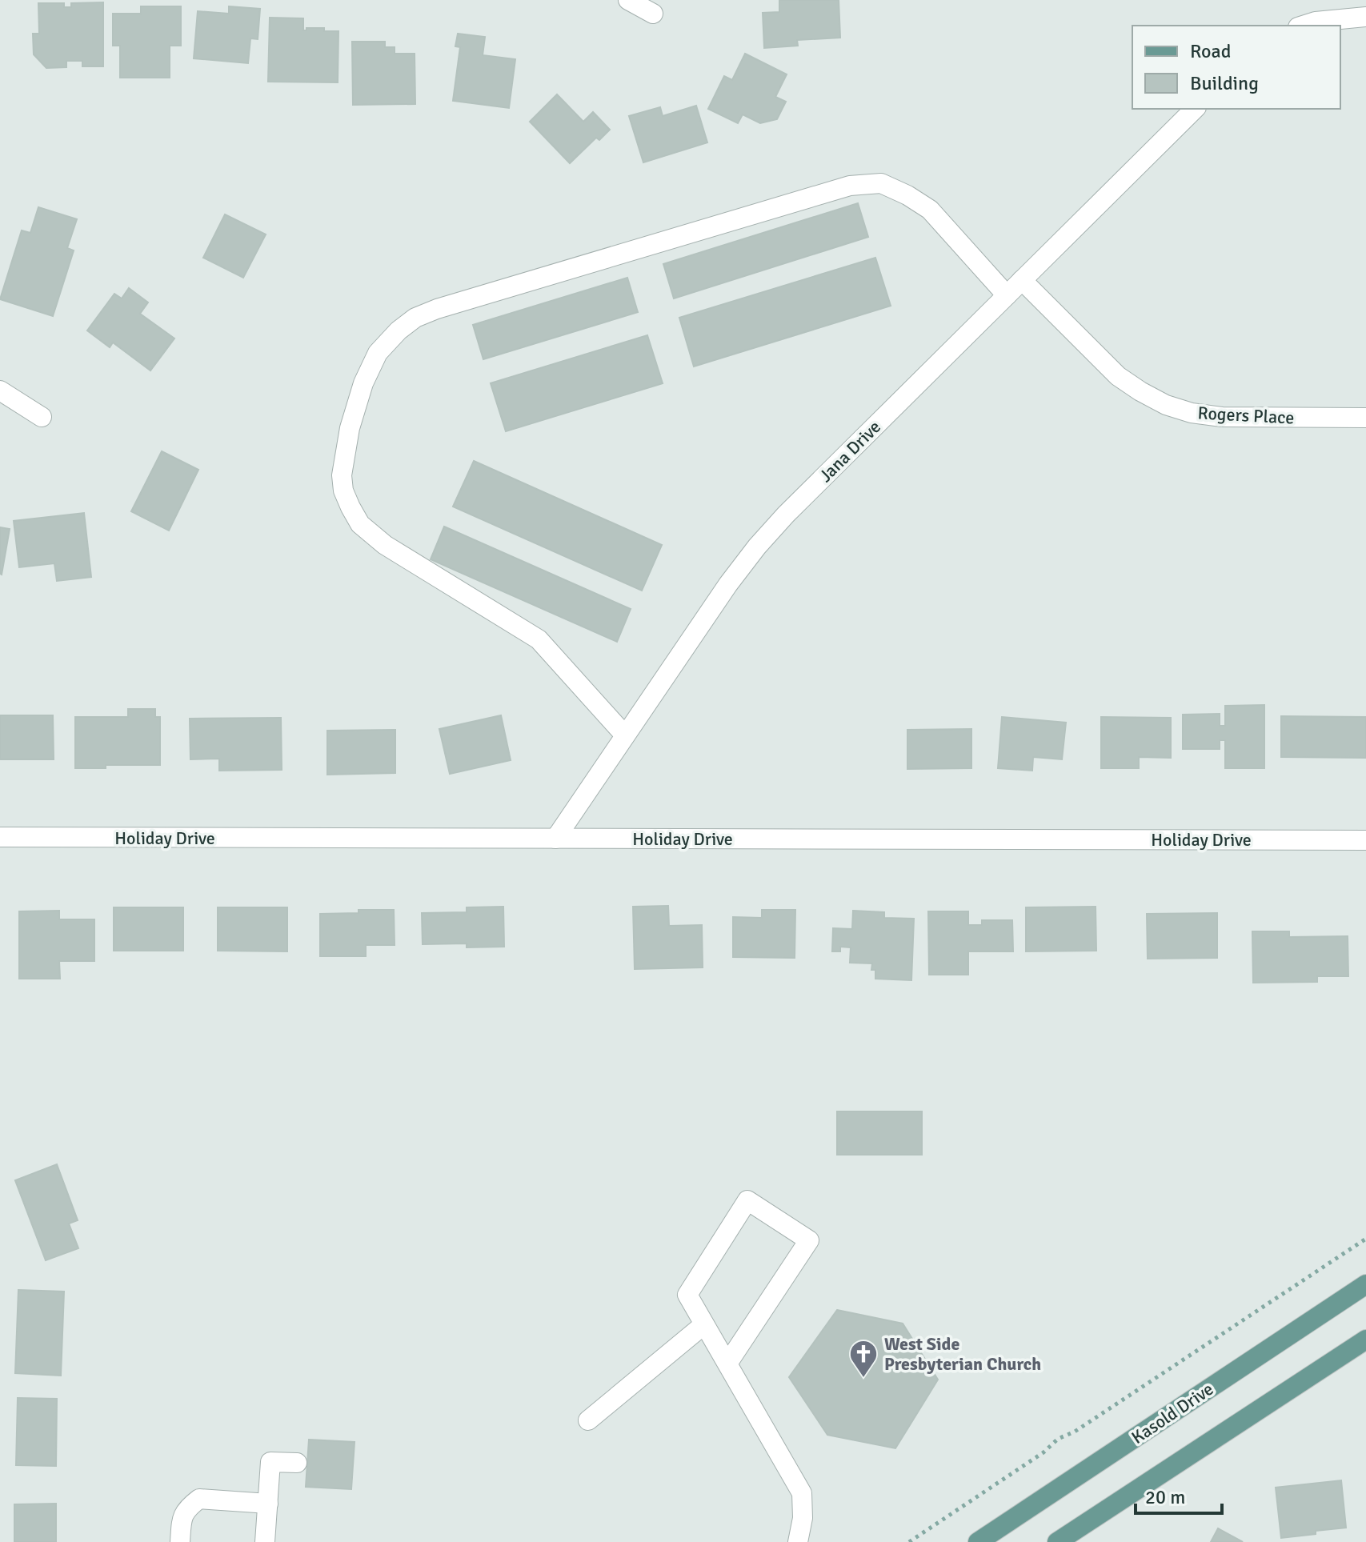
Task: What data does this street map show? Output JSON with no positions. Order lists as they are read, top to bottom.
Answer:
{
  "streets": {
    "main road": ["Kasold Drive"],
    "street": ["Rogers Place", "Jana Drive", "Holiday Drive"]
  },
  "crossings": [
    ["Rogers Place", "Jana Drive"],
    ["Jana Drive", "Holiday Drive"]
  ],
  "places": {
    "church": ["West Side Presbyterian Church"]
  },
  "legend": ["Road", "Building"],
  "scale_bar": "20 m"
}
